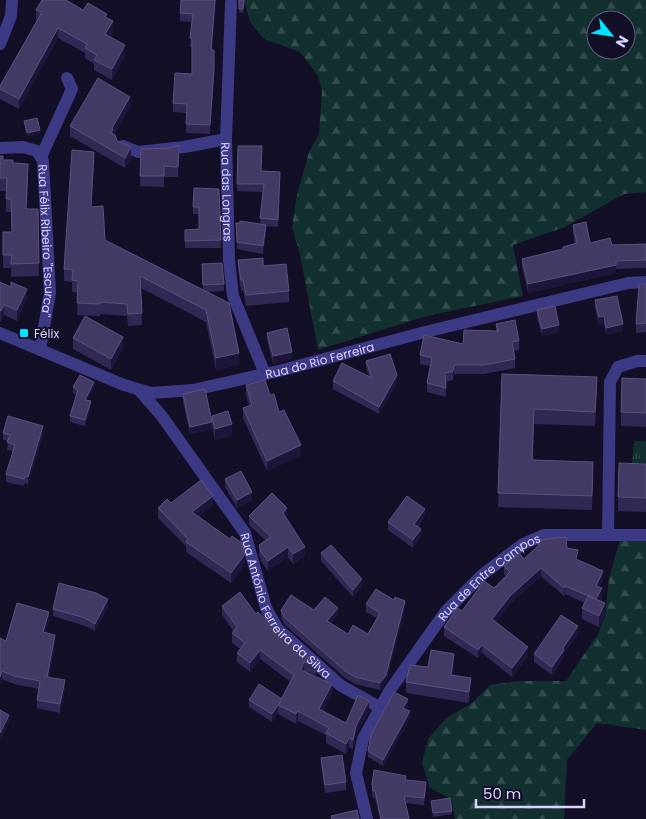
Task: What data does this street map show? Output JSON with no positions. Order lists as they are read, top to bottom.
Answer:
{
  "streets": {
    "street": [
      "Rua das Longras",
      "Rua Félix Ribeiro \"Escurca\"",
      "Rua do Rio Ferreira",
      "Rua de Entre Campos",
      "Rua António Ferreira da Silva"
    ]
  },
  "crossings": [
    ["Rua das Longras", "Rua do Rio Ferreira"],
    ["Rua Félix Ribeiro \"Escurca\"", "Rua do Rio Ferreira"],
    ["Rua do Rio Ferreira", "Rua António Ferreira da Silva"],
    ["Rua de Entre Campos", "Rua António Ferreira da Silva"]
  ],
  "places": {
    "transit": ["Félix"]
  },
  "scale_bar": "50 m",
  "north": "bottom right"
}
